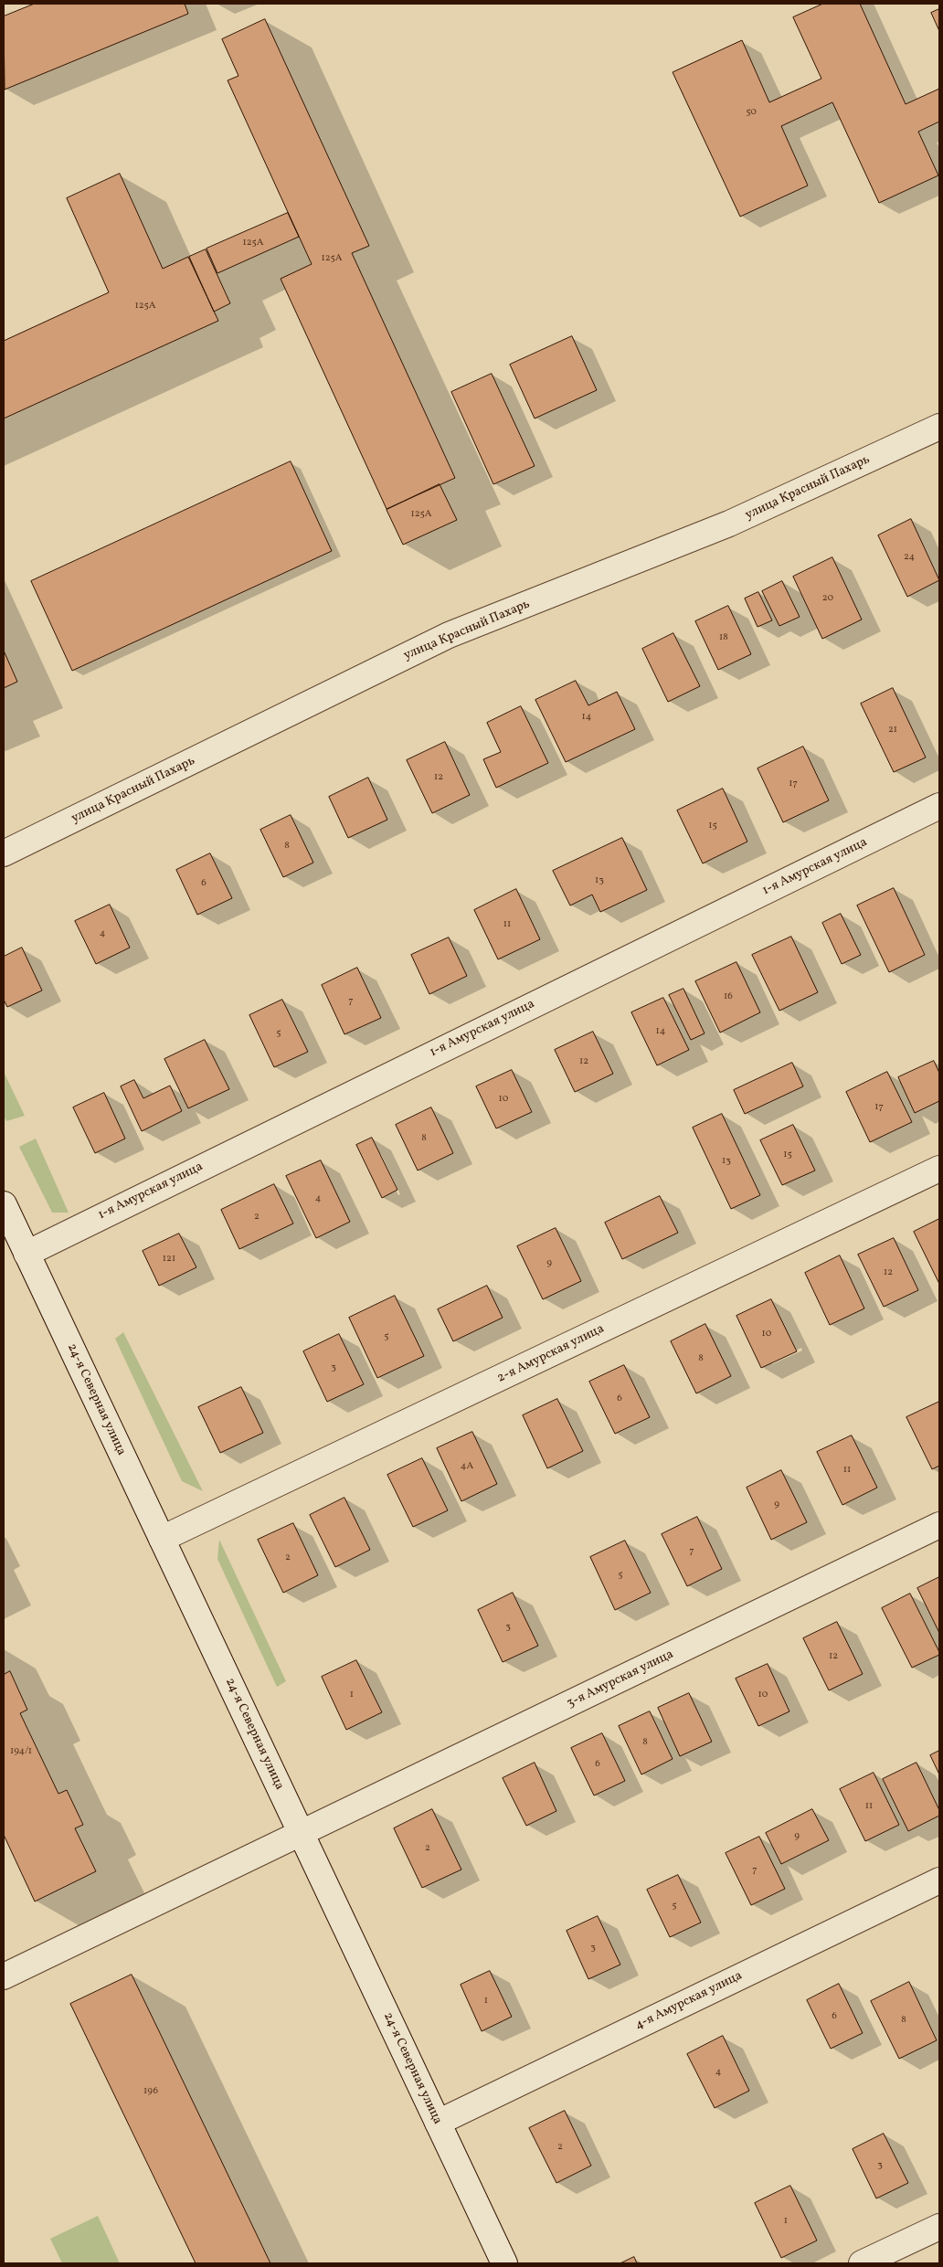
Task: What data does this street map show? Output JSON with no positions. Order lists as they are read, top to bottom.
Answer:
{
  "streets": {
    "street": [
      "улица Красный Пахарь",
      "1-я Амурская улица",
      "2-я Амурская улица",
      "24-я Северная улица",
      "3-я Амурская улица",
      "4-я Амурская улица"
    ]
  },
  "crossings": [
    ["1-я Амурская улица", "24-я Северная улица"],
    ["2-я Амурская улица", "24-я Северная улица"],
    ["24-я Северная улица", "3-я Амурская улица"],
    ["24-я Северная улица", "4-я Амурская улица"]
  ],
  "house_numbers": [
    "50",
    "125А",
    "125А",
    "125А",
    "125А",
    "24",
    "20",
    "18",
    "14",
    "21",
    "12",
    "17",
    "15",
    "8",
    "13",
    "6",
    "11",
    "4",
    "16",
    "7",
    "14",
    "5",
    "12",
    "10",
    "17",
    "8",
    "15",
    "13",
    "4",
    "2",
    "121",
    "9",
    "12",
    "10",
    "5",
    "8",
    "3",
    "6",
    "4А",
    "11",
    "9",
    "7",
    "2",
    "5",
    "3",
    "12",
    "1",
    "10",
    "8",
    "194/1",
    "6",
    "11",
    "9",
    "2",
    "7",
    "5",
    "3",
    "1",
    "6",
    "8",
    "4",
    "196",
    "2",
    "3",
    "1"
  ]
}
